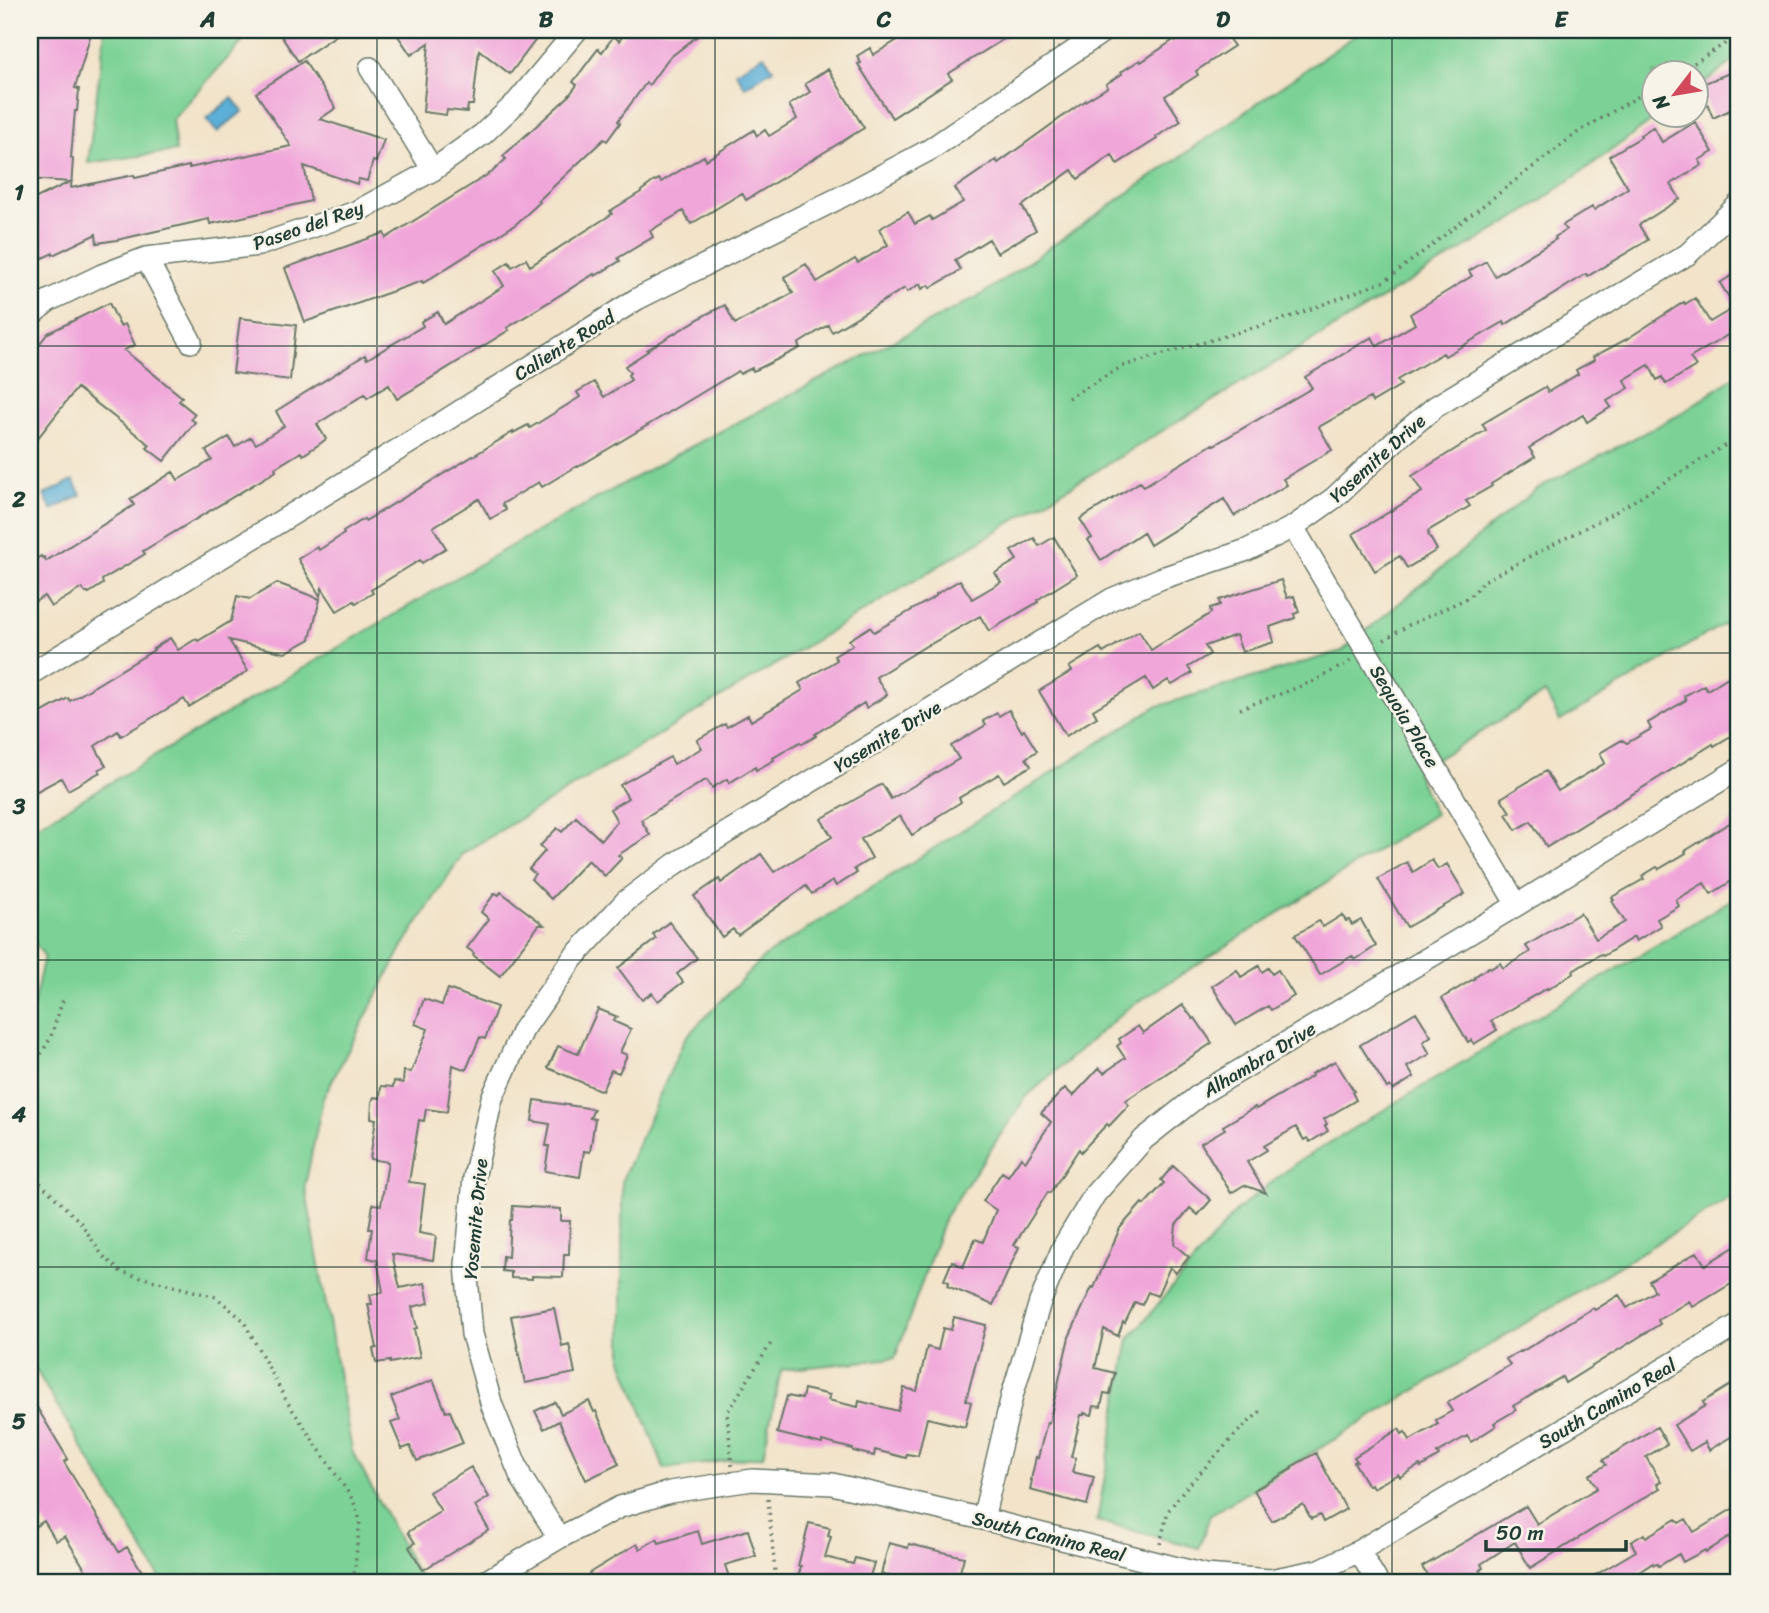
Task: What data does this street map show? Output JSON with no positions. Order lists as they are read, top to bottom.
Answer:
{
  "streets": {
    "street": [
      "Paseo del Rey",
      "Caliente Road",
      "Yosemite Drive",
      "Sequoia Place",
      "Alhambra Drive",
      "South Camino Real"
    ]
  },
  "crossings": [
    ["Yosemite Drive", "Sequoia Place"],
    ["Yosemite Drive", "South Camino Real"],
    ["Sequoia Place", "Alhambra Drive"],
    ["Alhambra Drive", "South Camino Real"]
  ],
  "scale_bar": "50 m",
  "north": "bottom left",
  "grid": {
    "columns": [
      "A",
      "B",
      "C",
      "D",
      "E"
    ],
    "rows": [
      "1",
      "2",
      "3",
      "4",
      "5"
    ]
  }
}
